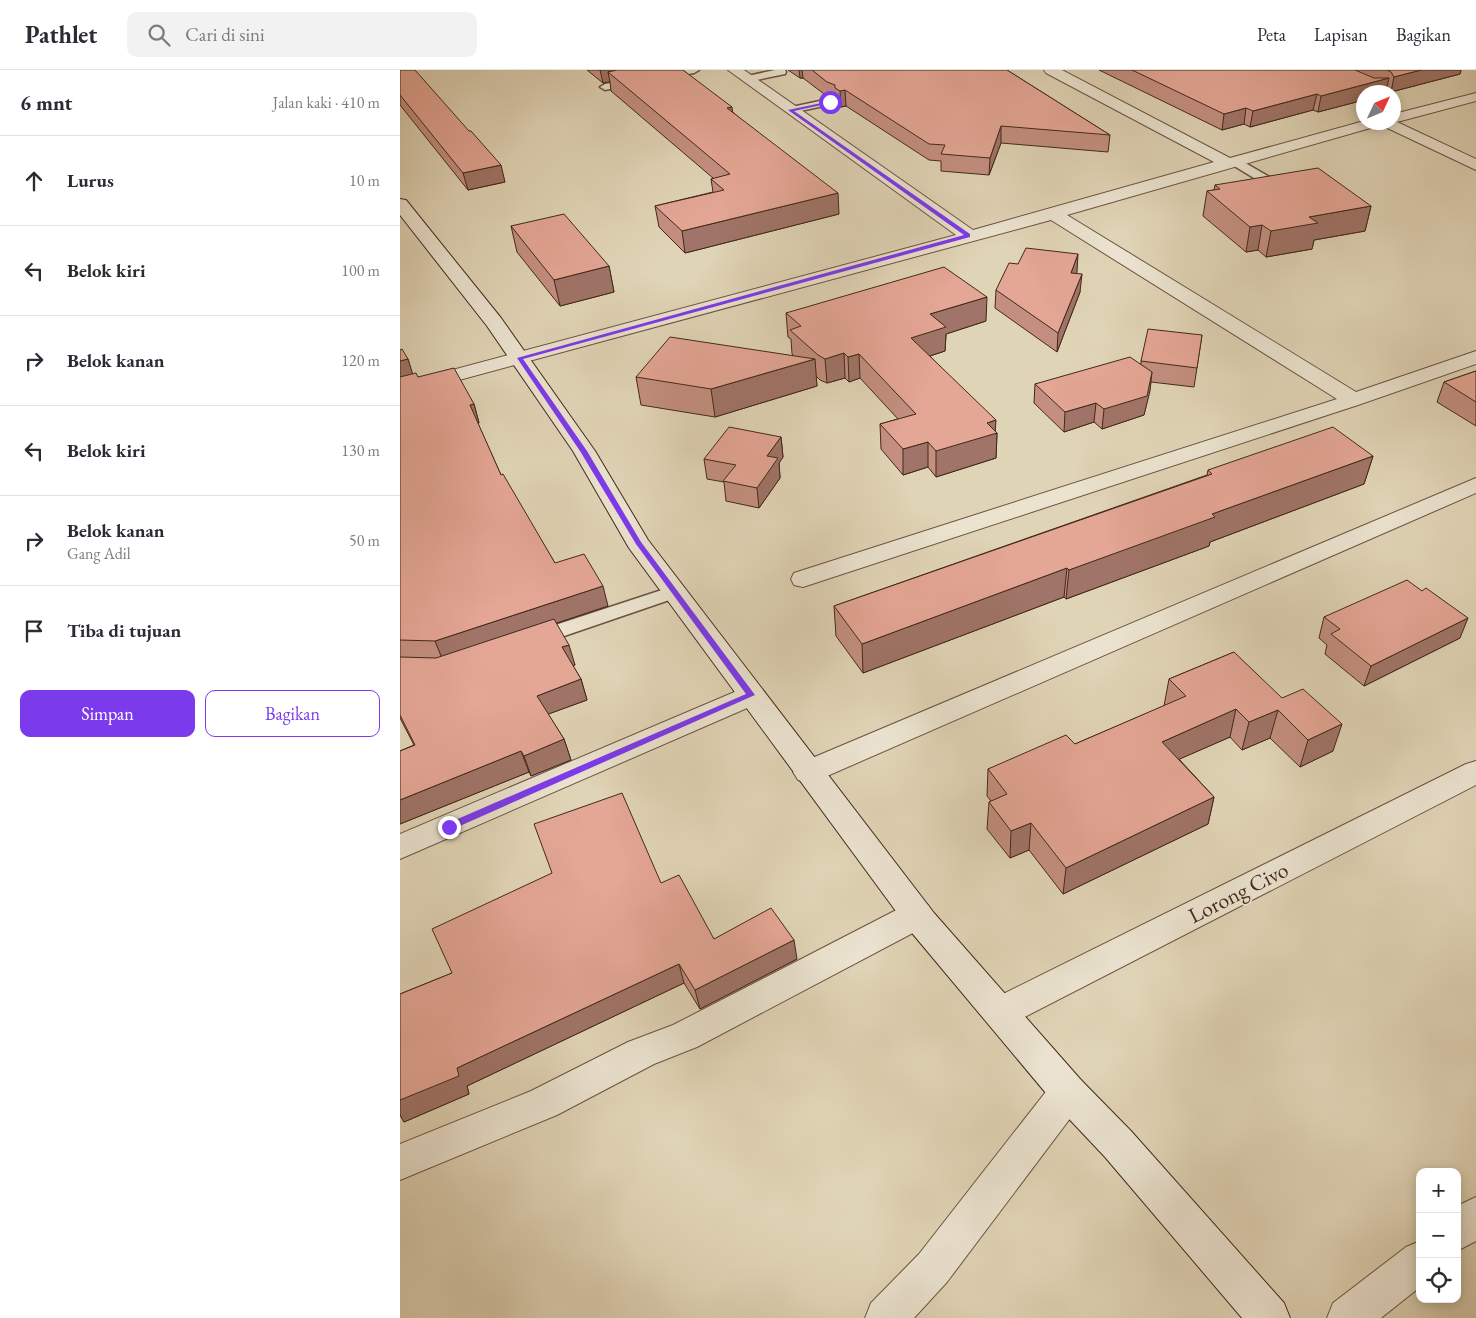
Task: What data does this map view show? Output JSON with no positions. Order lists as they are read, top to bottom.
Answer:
{
  "streets": {
    "street": ["Lorong Civo"]
  },
  "north": "top right",
  "page": {
    "header": "Pathlet",
    "search": "Cari di sini",
    "nav": ["Peta", "Lapisan", "Bagikan"],
    "heading": ["6 mnt", "Jalan kaki · 410 m"],
    "list": [
      ["Lurus", "10 m"],
      ["Belok kiri", "100 m"],
      ["Belok kanan", "120 m"],
      ["Belok kiri", "130 m"],
      ["Belok kanan", "Gang Adil", "50 m"],
      "Tiba di tujuan"
    ],
    "buttons": ["Simpan", "Bagikan"],
    "map_buttons": ["+", "−"]
  }
}
